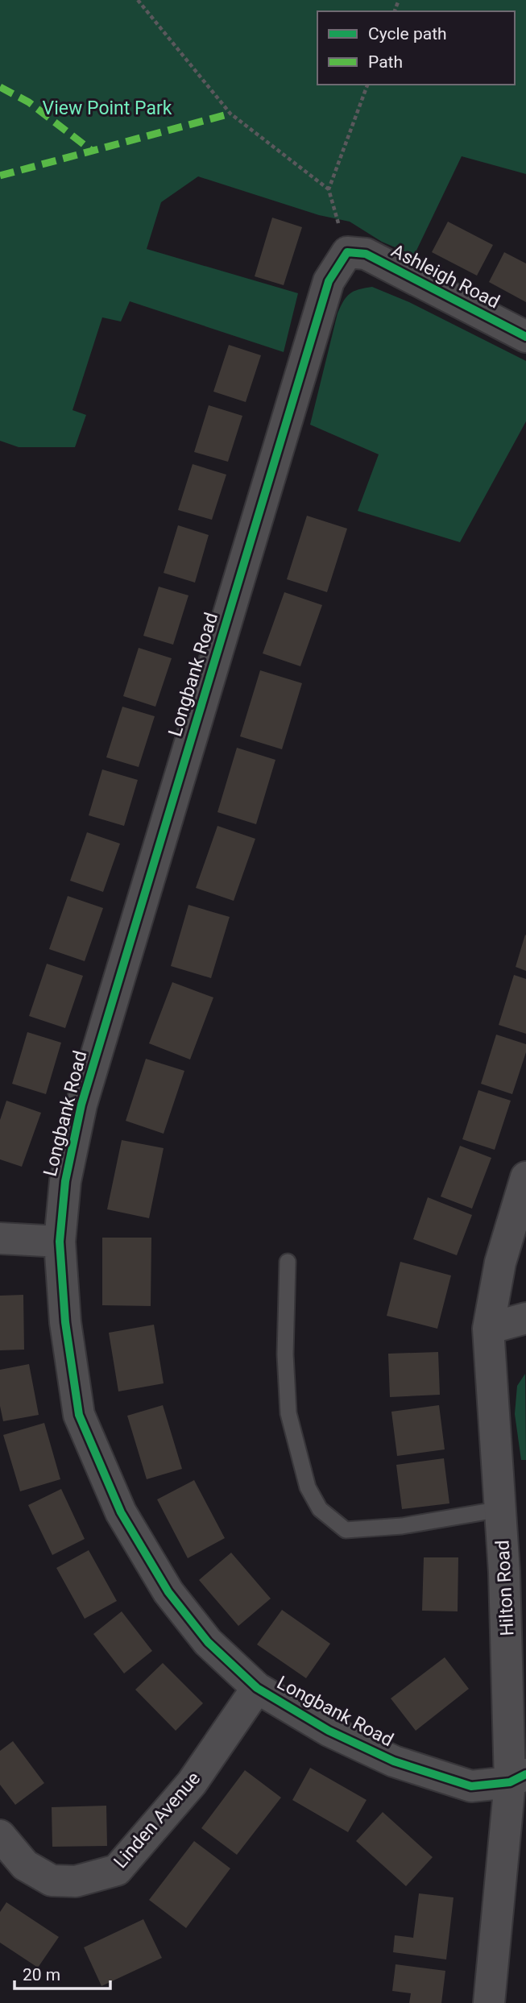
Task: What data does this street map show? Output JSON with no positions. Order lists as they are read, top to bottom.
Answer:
{
  "streets": {
    "street": [
      "Ashleigh Road",
      "Longbank Road",
      "Hilton Road",
      "Linden Avenue"
    ]
  },
  "crossings": [
    ["Ashleigh Road", "Longbank Road"],
    ["Longbank Road", "Hilton Road"],
    ["Longbank Road", "Linden Avenue"]
  ],
  "parks": ["View Point Park"],
  "legend": ["Cycle path", "Path"],
  "scale_bar": "20 m"
}
